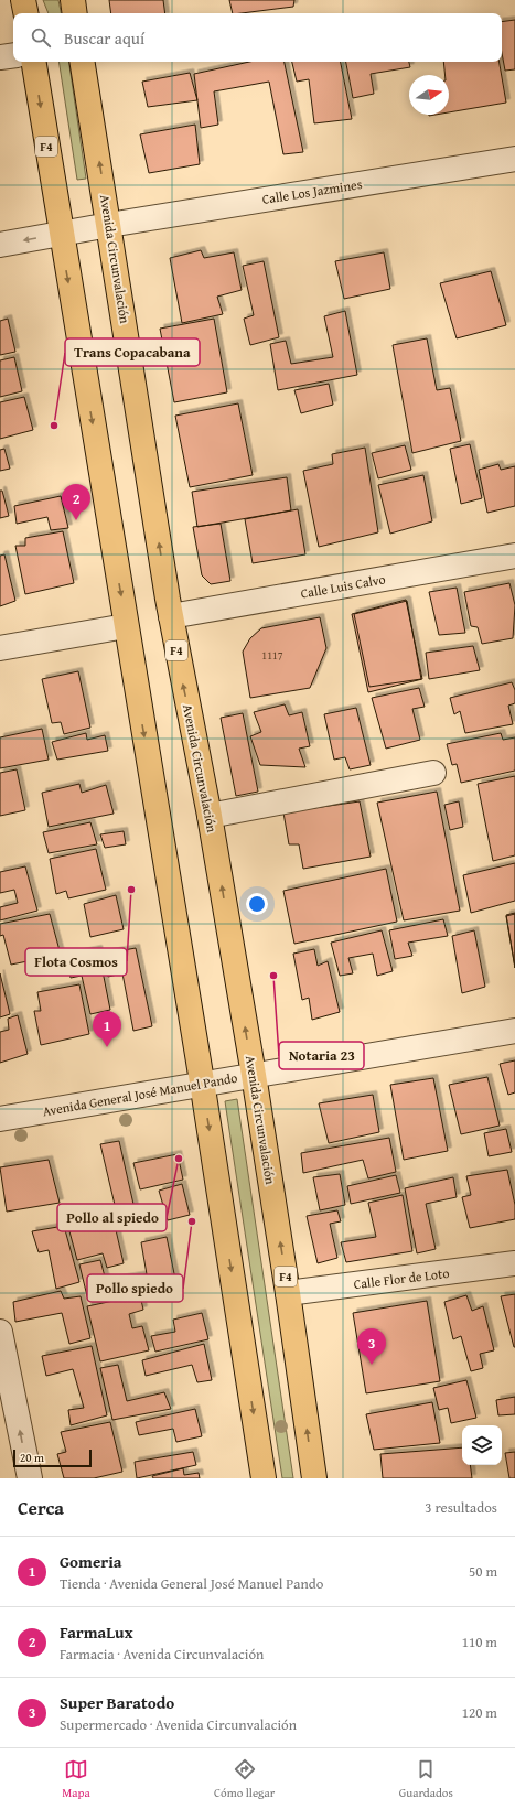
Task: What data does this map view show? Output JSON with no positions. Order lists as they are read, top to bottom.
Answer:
{
  "streets": {
    "highway": ["F4", "Avenida Circunvalación"],
    "street": [
      "Calle Los Jazmines",
      "Calle Luis Calvo",
      "Avenida General José Manuel Pando",
      "Calle Flor de Loto"
    ]
  },
  "crossings": [
    ["F4", "Calle Los Jazmines"],
    ["F4", "Avenida General José Manuel Pando"],
    ["Calle Los Jazmines", "Avenida Circunvalación"],
    ["Avenida Circunvalación", "Calle Luis Calvo"],
    ["Avenida Circunvalación", "Avenida General José Manuel Pando"],
    ["Avenida Circunvalación", "Calle Flor de Loto"]
  ],
  "places": [
    "Trans Copacabana",
    "Flota Cosmos",
    "Notaria 23",
    "Pollo al spiedo",
    "Pollo spiedo"
  ],
  "house_numbers": ["1117"],
  "scale_bar": "20 m",
  "north": "right",
  "page": {
    "search": "Buscar aquí",
    "pins": ["2", "1", "3"],
    "scale": "20 m",
    "heading": ["Cerca", "3 resultados"],
    "list": [
      {
        "mark": "1",
        "name": "Gomeria",
        "note": "Tienda · Avenida General José Manuel Pando",
        "value": "50 m"
      },
      {
        "mark": "2",
        "name": "FarmaLux",
        "note": "Farmacia · Avenida Circunvalación",
        "value": "110 m"
      },
      {
        "mark": "3",
        "name": "Super Baratodo",
        "note": "Supermercado · Avenida Circunvalación",
        "value": "120 m"
      }
    ],
    "nav": ["Mapa", "Cómo llegar", "Guardados"]
  }
}
